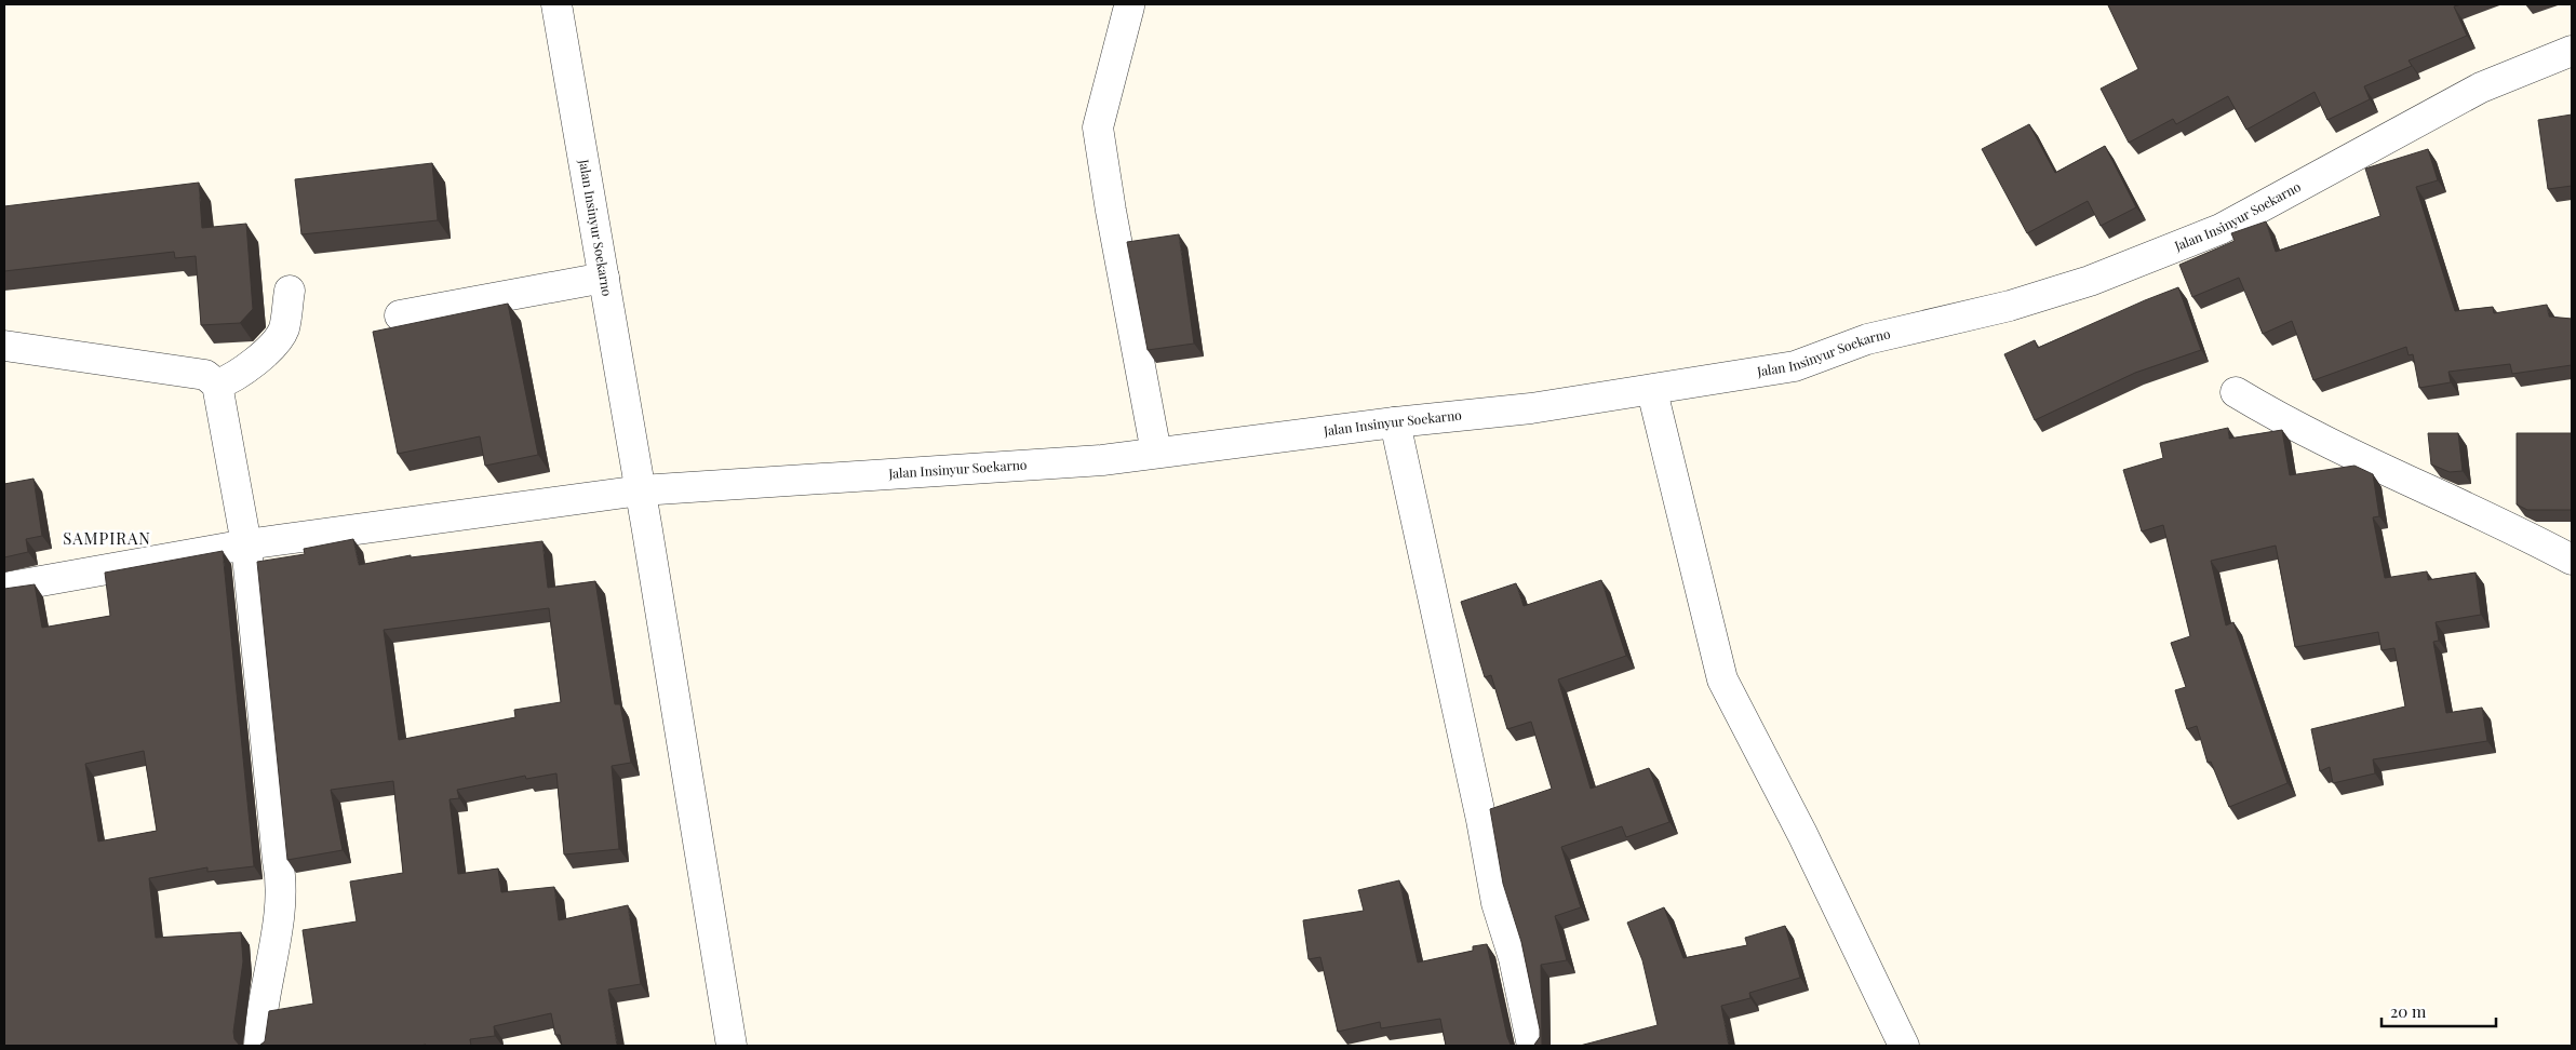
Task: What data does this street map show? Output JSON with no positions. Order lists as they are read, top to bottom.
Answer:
{
  "streets": {
    "street": ["Jalan Insinyur Soekarno"]
  },
  "districts": ["SAMPIRAN"],
  "scale_bar": "20 m"
}
